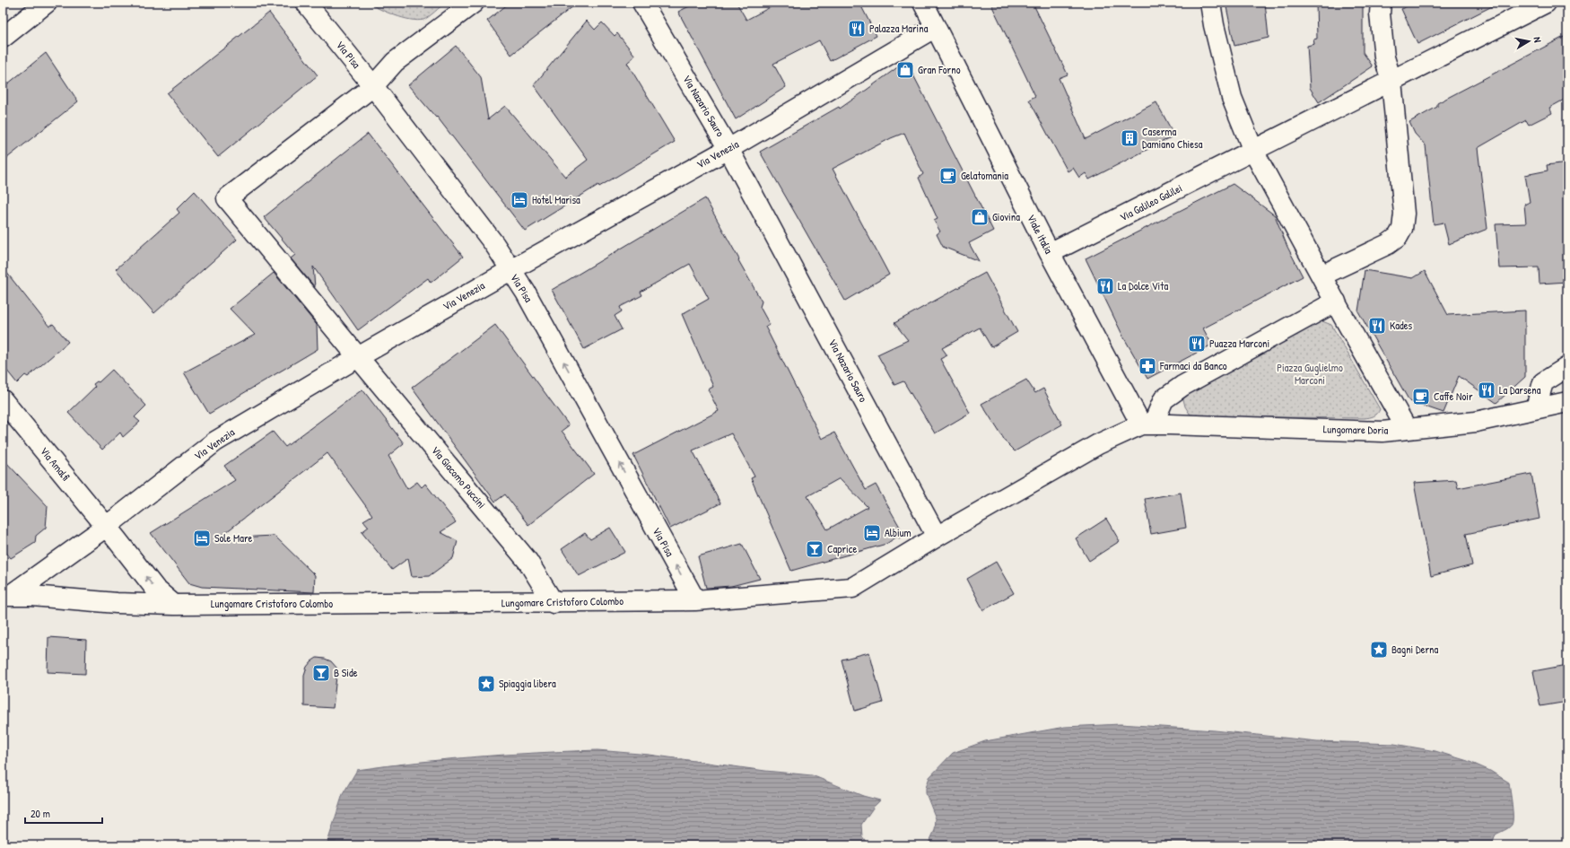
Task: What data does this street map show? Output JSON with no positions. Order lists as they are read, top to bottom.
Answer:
{
  "streets": {
    "street": [
      "Via Pisa",
      "Via Nazario Sauro",
      "Via Venezia",
      "Via Galileo Galilei",
      "Viale Italia",
      "Lungomare Doria",
      "Via Amalfi",
      "Via Giacomo Puccini",
      "Lungomare Cristoforo Colombo"
    ]
  },
  "crossings": [
    ["Via Pisa", "Via Venezia"],
    ["Via Pisa", "Via Giacomo Puccini"],
    ["Via Pisa", "Lungomare Cristoforo Colombo"],
    ["Via Nazario Sauro", "Via Venezia"],
    ["Via Nazario Sauro", "Lungomare Cristoforo Colombo"],
    ["Via Venezia", "Viale Italia"],
    ["Via Venezia", "Via Amalfi"],
    ["Via Venezia", "Via Giacomo Puccini"],
    ["Via Venezia", "Lungomare Cristoforo Colombo"],
    ["Via Galileo Galilei", "Viale Italia"],
    ["Viale Italia", "Lungomare Doria"],
    ["Via Giacomo Puccini", "Lungomare Cristoforo Colombo"]
  ],
  "one_way": ["Via Pisa"],
  "parks": ["Piazza Guglielmo Marconi"],
  "places": {
    "restaurant": [
      "Palazza Marina",
      "La Dolce Vita",
      "Kades",
      "Puazza Marconi",
      "La Darsena"
    ],
    "shop": ["Gran Forno", "Giovina"],
    "building": ["Caserma Damiano Chiesa"],
    "cafe": ["Gelatomania", "Caffe Noir"],
    "hotel": ["Hotel Marisa", "Albium", "Sole Mare"],
    "pharmacy": ["Farmaci da Banco"],
    "bar": ["Caprice", "B Side"],
    "place": ["Bagni Derna", "Spiaggia libera"]
  },
  "scale_bar": "20 m",
  "north": "right"
}
